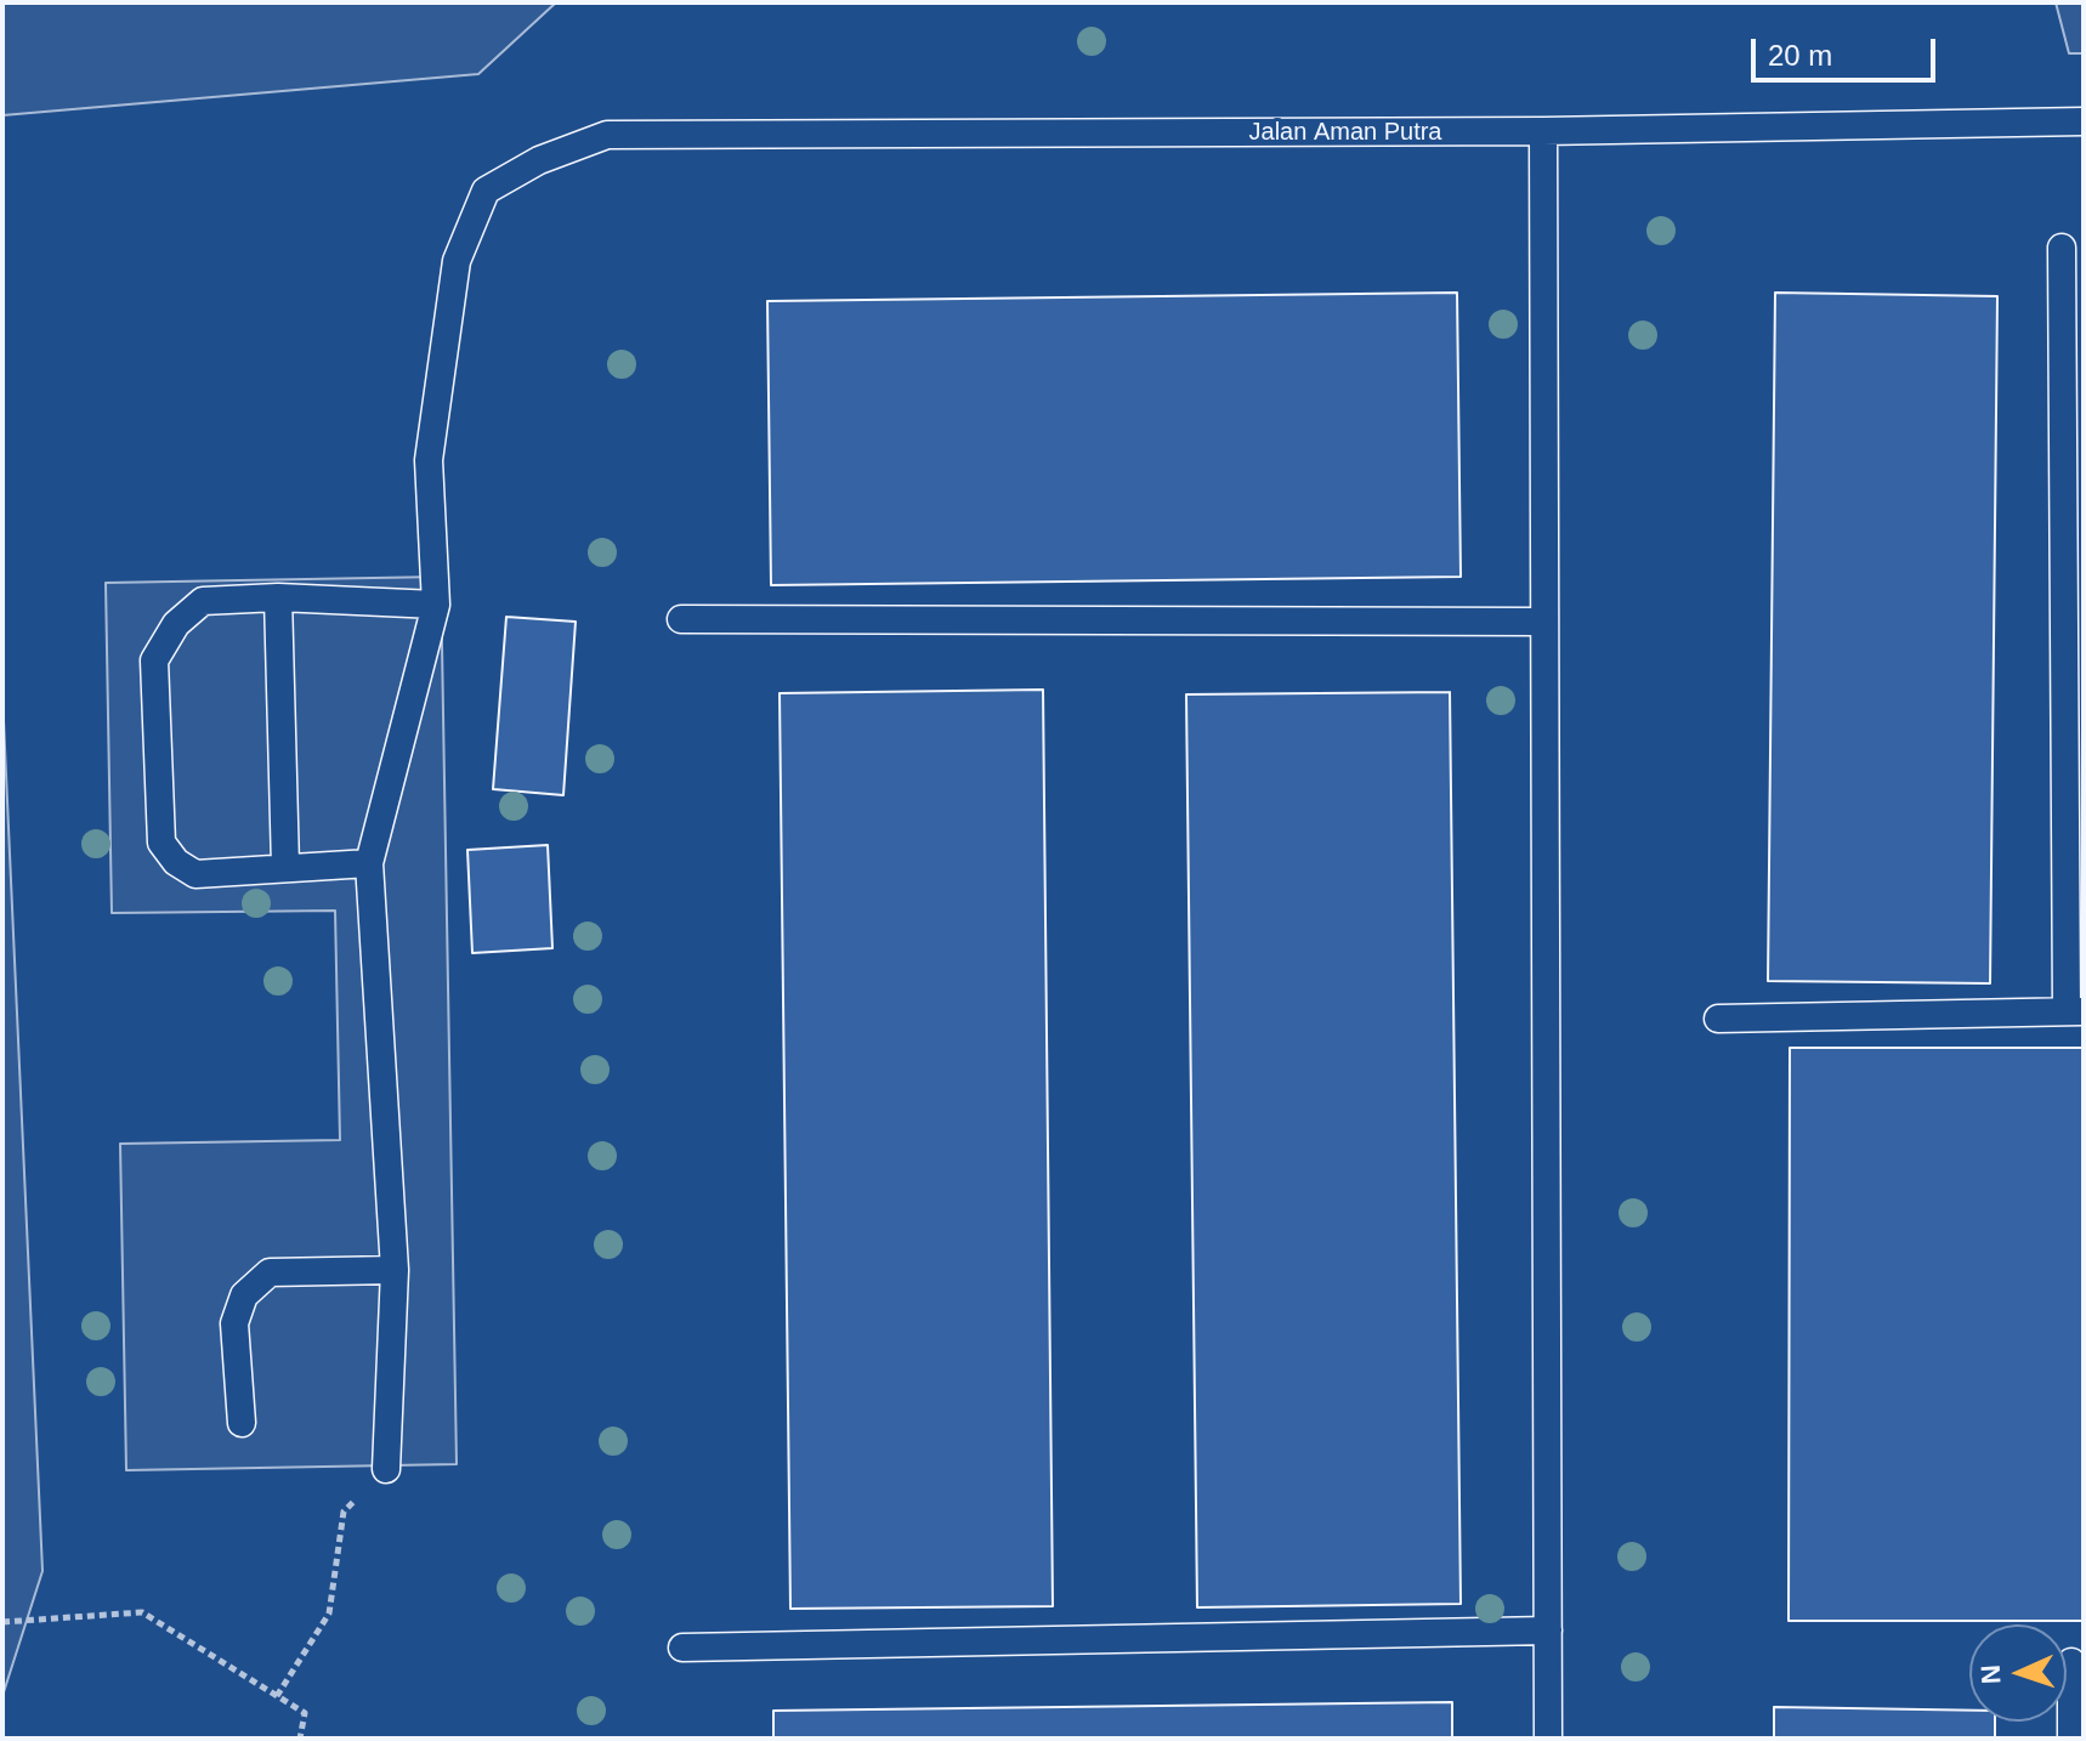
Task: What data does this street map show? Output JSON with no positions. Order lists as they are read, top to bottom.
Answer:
{
  "streets": {
    "lane": ["Jalan Aman Putra"]
  },
  "scale_bar": "20 m",
  "north": "left"
}
